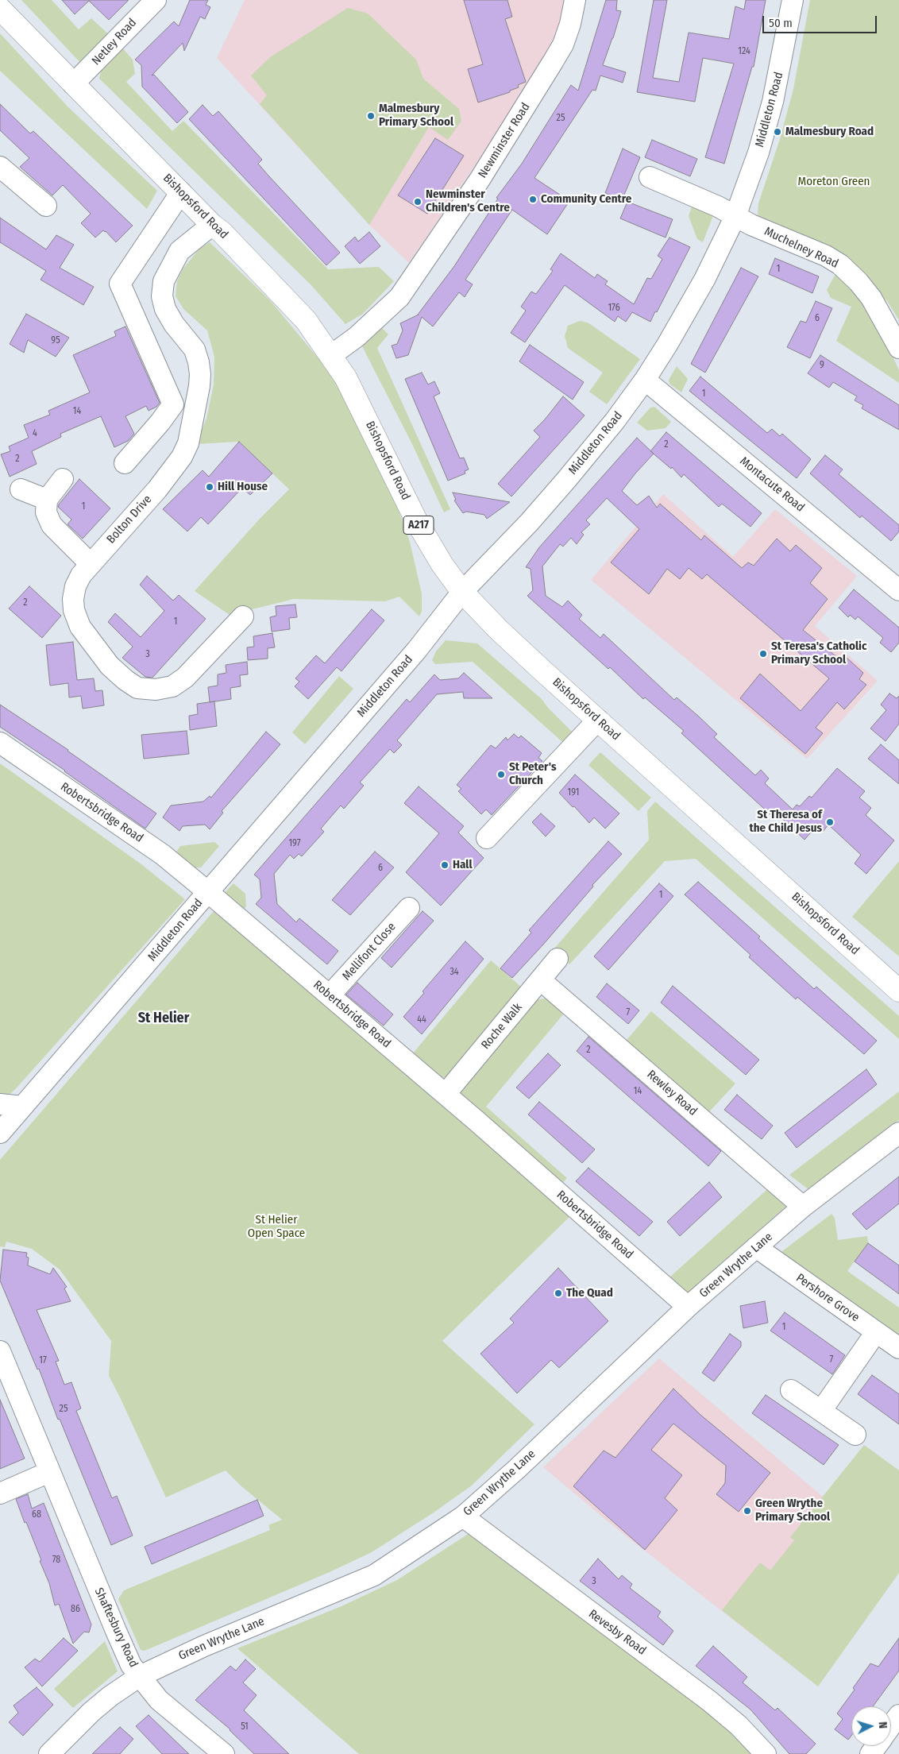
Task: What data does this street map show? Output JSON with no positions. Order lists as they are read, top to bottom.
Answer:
{
  "streets": {
    "main road": ["Bishopsford Road", "A217"],
    "street": [
      "Netley Road",
      "Middleton Road",
      "Newminster Road",
      "Muchelney Road",
      "Montacute Road",
      "Bolton Drive",
      "Robertsbridge Road",
      "Mellifont Close",
      "Roche Walk",
      "Rewley Road",
      "Green Wrythe Lane",
      "Pershore Grove",
      "Shaftesbury Road",
      "Revesby Road"
    ]
  },
  "crossings": [
    ["Netley Road", "Bishopsford Road"],
    ["Middleton Road", "Bishopsford Road"],
    ["Middleton Road", "Muchelney Road"],
    ["Middleton Road", "Montacute Road"],
    ["Middleton Road", "Robertsbridge Road"],
    ["Newminster Road", "Bishopsford Road"],
    ["Bishopsford Road", "Bolton Drive"],
    ["Robertsbridge Road", "Mellifont Close"],
    ["Robertsbridge Road", "Roche Walk"],
    ["Robertsbridge Road", "Green Wrythe Lane"],
    ["Roche Walk", "Rewley Road"],
    ["Rewley Road", "Green Wrythe Lane"],
    ["Green Wrythe Lane", "Pershore Grove"],
    ["Green Wrythe Lane", "Shaftesbury Road"],
    ["Green Wrythe Lane", "Revesby Road"]
  ],
  "districts": ["St Helier"],
  "parks": ["Moreton Green", "St Helier Open Space"],
  "places": [
    "Malmesbury Primary School",
    "Malmesbury Road",
    "Community Centre",
    "Newminster Children's Centre",
    "Hill House",
    "St Teresa's Catholic Primary School",
    "St Peter's Church",
    "St Theresa of the Child Jesus",
    "Hall",
    "The Quad",
    "Green Wrythe Primary School"
  ],
  "house_numbers": [
    "124",
    "25",
    "1",
    "176",
    "6",
    "95",
    "9",
    "1",
    "14",
    "4",
    "2",
    "2",
    "1",
    "2",
    "1",
    "3",
    "191",
    "197",
    "6",
    "1",
    "34",
    "7",
    "44",
    "2",
    "14",
    "1",
    "7",
    "17",
    "25",
    "68",
    "78",
    "3",
    "86",
    "51"
  ],
  "scale_bar": "50 m",
  "north": "right"
}
